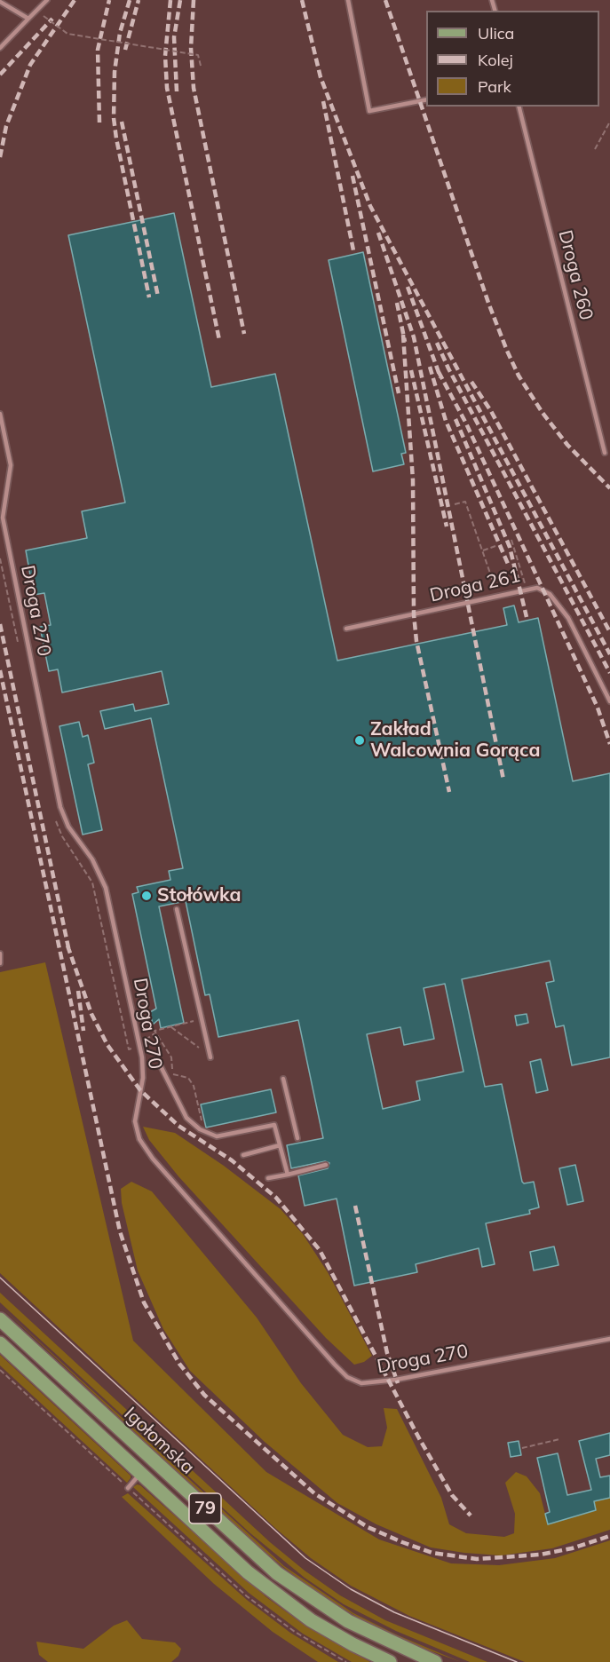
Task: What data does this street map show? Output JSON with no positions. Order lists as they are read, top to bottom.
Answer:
{
  "streets": {
    "main road": ["Igołomska", "79"],
    "lane": ["Droga 260", "Droga 261", "Droga 270"]
  },
  "places": ["Zakład Walcownia Gorąca", "Stołówka"],
  "legend": ["Ulica", "Kolej", "Park"]
}
